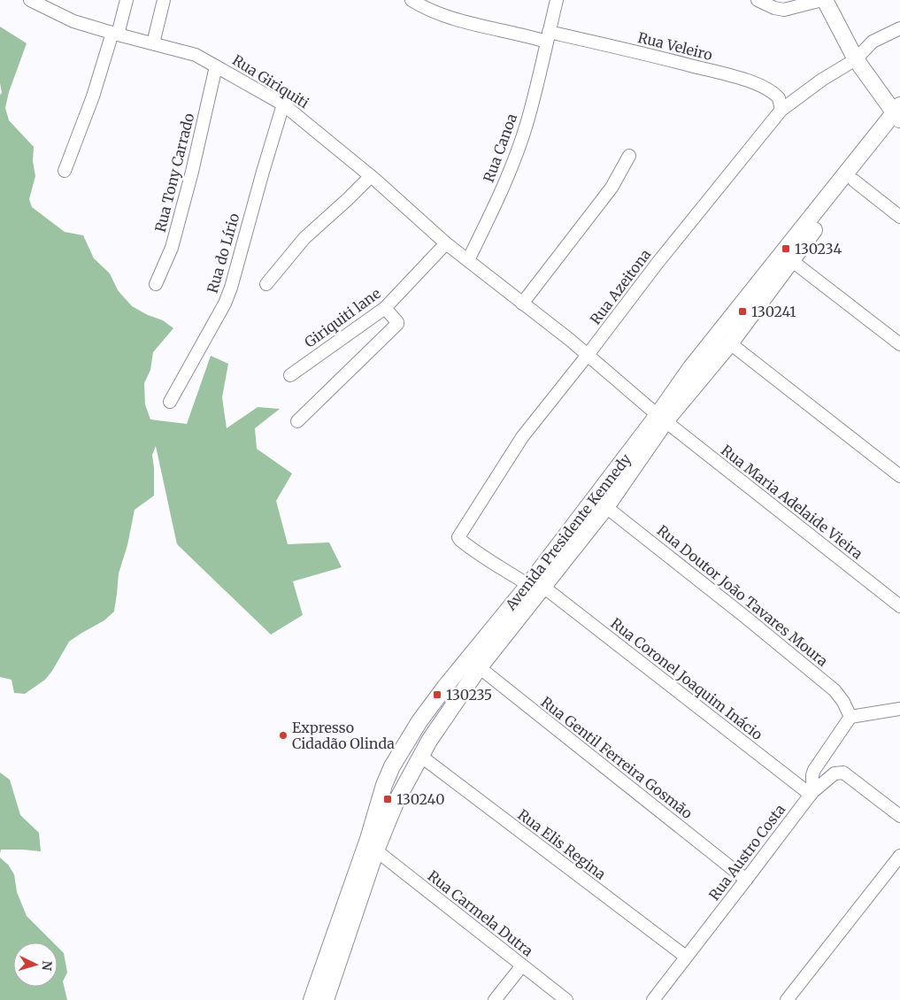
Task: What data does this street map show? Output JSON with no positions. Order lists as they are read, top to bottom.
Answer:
{
  "streets": {
    "main road": ["Avenida Presidente Kennedy"],
    "street": [
      "Rua Veleiro",
      "Rua Giriquiti",
      "Rua Canoa",
      "Rua Tony Carrado",
      "Rua do Lírio",
      "Rua Azeitona",
      "Giriquiti lane",
      "Rua Maria Adelaide Vieira",
      "Rua Doutor João Tavares Moura",
      "Rua Coronel Joaquim Inácio",
      "Rua Gentil Ferreira Gosmão",
      "Rua Elis Regina",
      "Rua Austro Costa",
      "Rua Carmela Dutra"
    ]
  },
  "crossings": [
    ["Rua Veleiro", "Rua Canoa"],
    ["Rua Veleiro", "Rua Azeitona"],
    ["Rua Giriquiti", "Rua Canoa"],
    ["Rua Giriquiti", "Rua Tony Carrado"],
    ["Rua Giriquiti", "Rua do Lírio"],
    ["Rua Giriquiti", "Rua Azeitona"],
    ["Rua Giriquiti", "Giriquiti lane"],
    ["Rua Giriquiti", "Rua Maria Adelaide Vieira"],
    ["Rua Giriquiti", "Avenida Presidente Kennedy"],
    ["Rua Azeitona", "Avenida Presidente Kennedy"],
    ["Rua Maria Adelaide Vieira", "Avenida Presidente Kennedy"],
    ["Avenida Presidente Kennedy", "Rua Doutor João Tavares Moura"],
    ["Avenida Presidente Kennedy", "Rua Coronel Joaquim Inácio"],
    ["Avenida Presidente Kennedy", "Rua Gentil Ferreira Gosmão"],
    ["Avenida Presidente Kennedy", "Rua Elis Regina"],
    ["Avenida Presidente Kennedy", "Rua Carmela Dutra"],
    ["Rua Coronel Joaquim Inácio", "Rua Austro Costa"],
    ["Rua Gentil Ferreira Gosmão", "Rua Austro Costa"],
    ["Rua Elis Regina", "Rua Austro Costa"]
  ],
  "places": {
    "transit": [
      "130234",
      "130241",
      "130235",
      "130240"
    ],
    "other": ["Expresso Cidadão Olinda"]
  },
  "north": "right"
}
